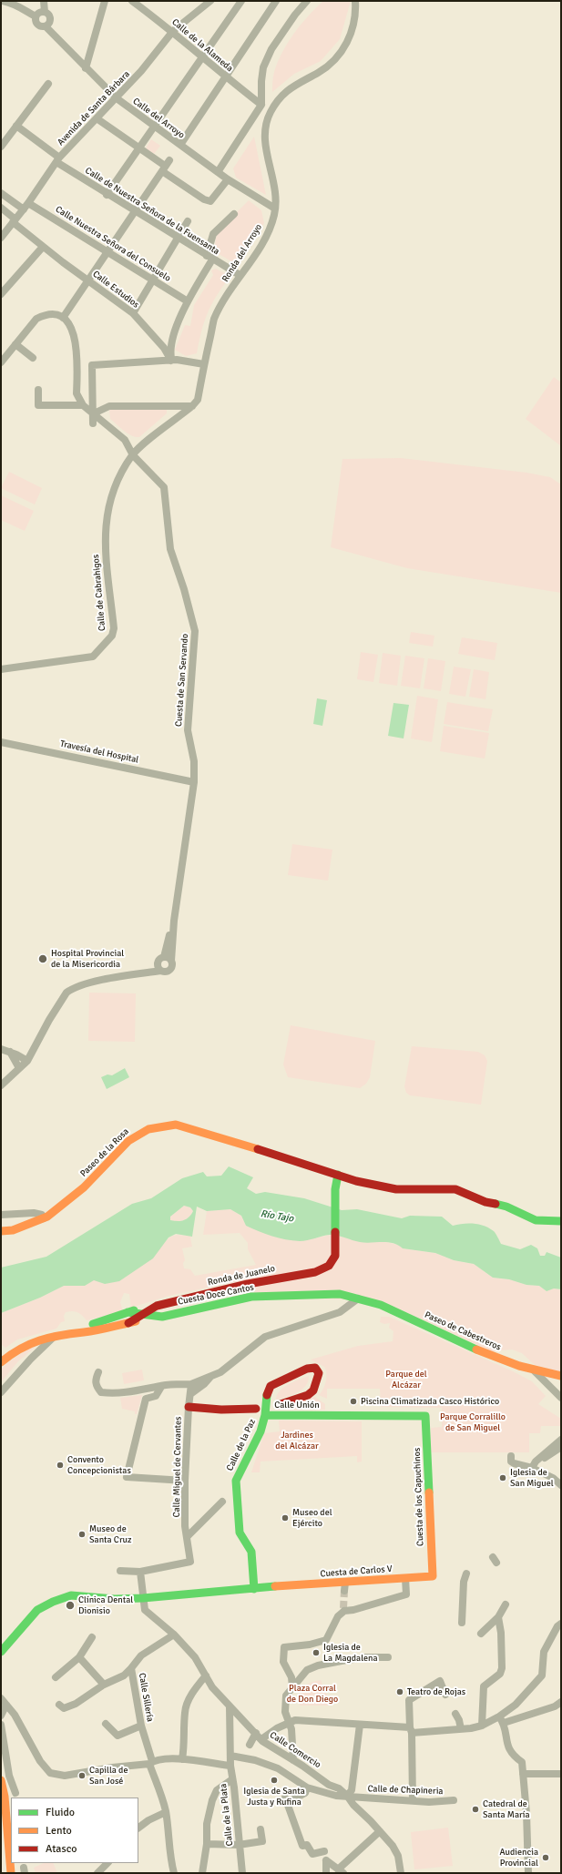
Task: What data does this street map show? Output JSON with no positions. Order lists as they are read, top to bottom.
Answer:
{
  "streets": {
    "street": [
      "Calle de la Alameda",
      "Avenida de Santa Bárbara",
      "Calle del Arroyo",
      "Calle de Nuestra Señora de la Fuensanta",
      "Calle Nuestra Señora del Consuelo",
      "Ronda del Arroyo",
      "Calle Estudios",
      "Calle de Cabrahigos",
      "Cuesta de San Servando",
      "Travesía del Hospital",
      "Paseo de la Rosa",
      "Ronda de Juanelo",
      "Cuesta Doce Cantos",
      "Paseo de Cabestreros",
      "Calle Unión",
      "Calle de la Paz",
      "Calle Miguel de Cervantes",
      "Cuesta de los Capuchinos",
      "Cuesta de Carlos V",
      "Calle Sillería",
      "Calle Comercio",
      "Calle de Chapineria",
      "Calle de la Plata"
    ]
  },
  "crossings": [
    ["Calle de la Alameda", "Avenida de Santa Bárbara"],
    ["Avenida de Santa Bárbara", "Calle del Arroyo"],
    ["Avenida de Santa Bárbara", "Calle de Nuestra Señora de la Fuensanta"],
    ["Avenida de Santa Bárbara", "Calle Nuestra Señora del Consuelo"],
    ["Avenida de Santa Bárbara", "Calle Estudios"],
    ["Calle del Arroyo", "Ronda del Arroyo"],
    ["Calle de Nuestra Señora de la Fuensanta", "Ronda del Arroyo"],
    ["Ronda del Arroyo", "Calle de Cabrahigos"],
    ["Ronda del Arroyo", "Cuesta de San Servando"],
    ["Calle de Cabrahigos", "Cuesta de San Servando"],
    ["Cuesta de San Servando", "Travesía del Hospital"],
    ["Paseo de la Rosa", "Ronda de Juanelo"],
    ["Ronda de Juanelo", "Cuesta Doce Cantos"],
    ["Cuesta Doce Cantos", "Paseo de Cabestreros"],
    ["Calle Unión", "Calle de la Paz"],
    ["Calle Unión", "Cuesta de los Capuchinos"],
    ["Calle de la Paz", "Cuesta de Carlos V"],
    ["Calle Miguel de Cervantes", "Calle Comercio"],
    ["Cuesta de los Capuchinos", "Cuesta de Carlos V"],
    ["Cuesta de Carlos V", "Calle Comercio"],
    ["Calle Sillería", "Calle Comercio"],
    ["Calle Comercio", "Calle de Chapineria"],
    ["Calle Comercio", "Calle de la Plata"]
  ],
  "water": ["Río Tajo"],
  "parks": [
    "Parque del Alcázar",
    "Parque Corralillo de San Miguel",
    "Jardines del Alcázar",
    "Plaza Corral de Don Diego"
  ],
  "places": [
    "Hospital Provincial de la Misericordia",
    "Piscina Climatizada Casco Histórico",
    "Convento Concepcionistas",
    "Iglesia de San Miguel",
    "Museo del Ejército",
    "Museo de Santa Cruz",
    "Clínica Dental Dionisio",
    "Iglesia de La Magdalena",
    "Teatro de Rojas",
    "Capilla de San José",
    "Iglesia de Santa Justa y Rufina",
    "Catedral de Santa María",
    "Audiencia Provincial"
  ],
  "legend": ["Fluido", "Lento", "Atasco"]
}
